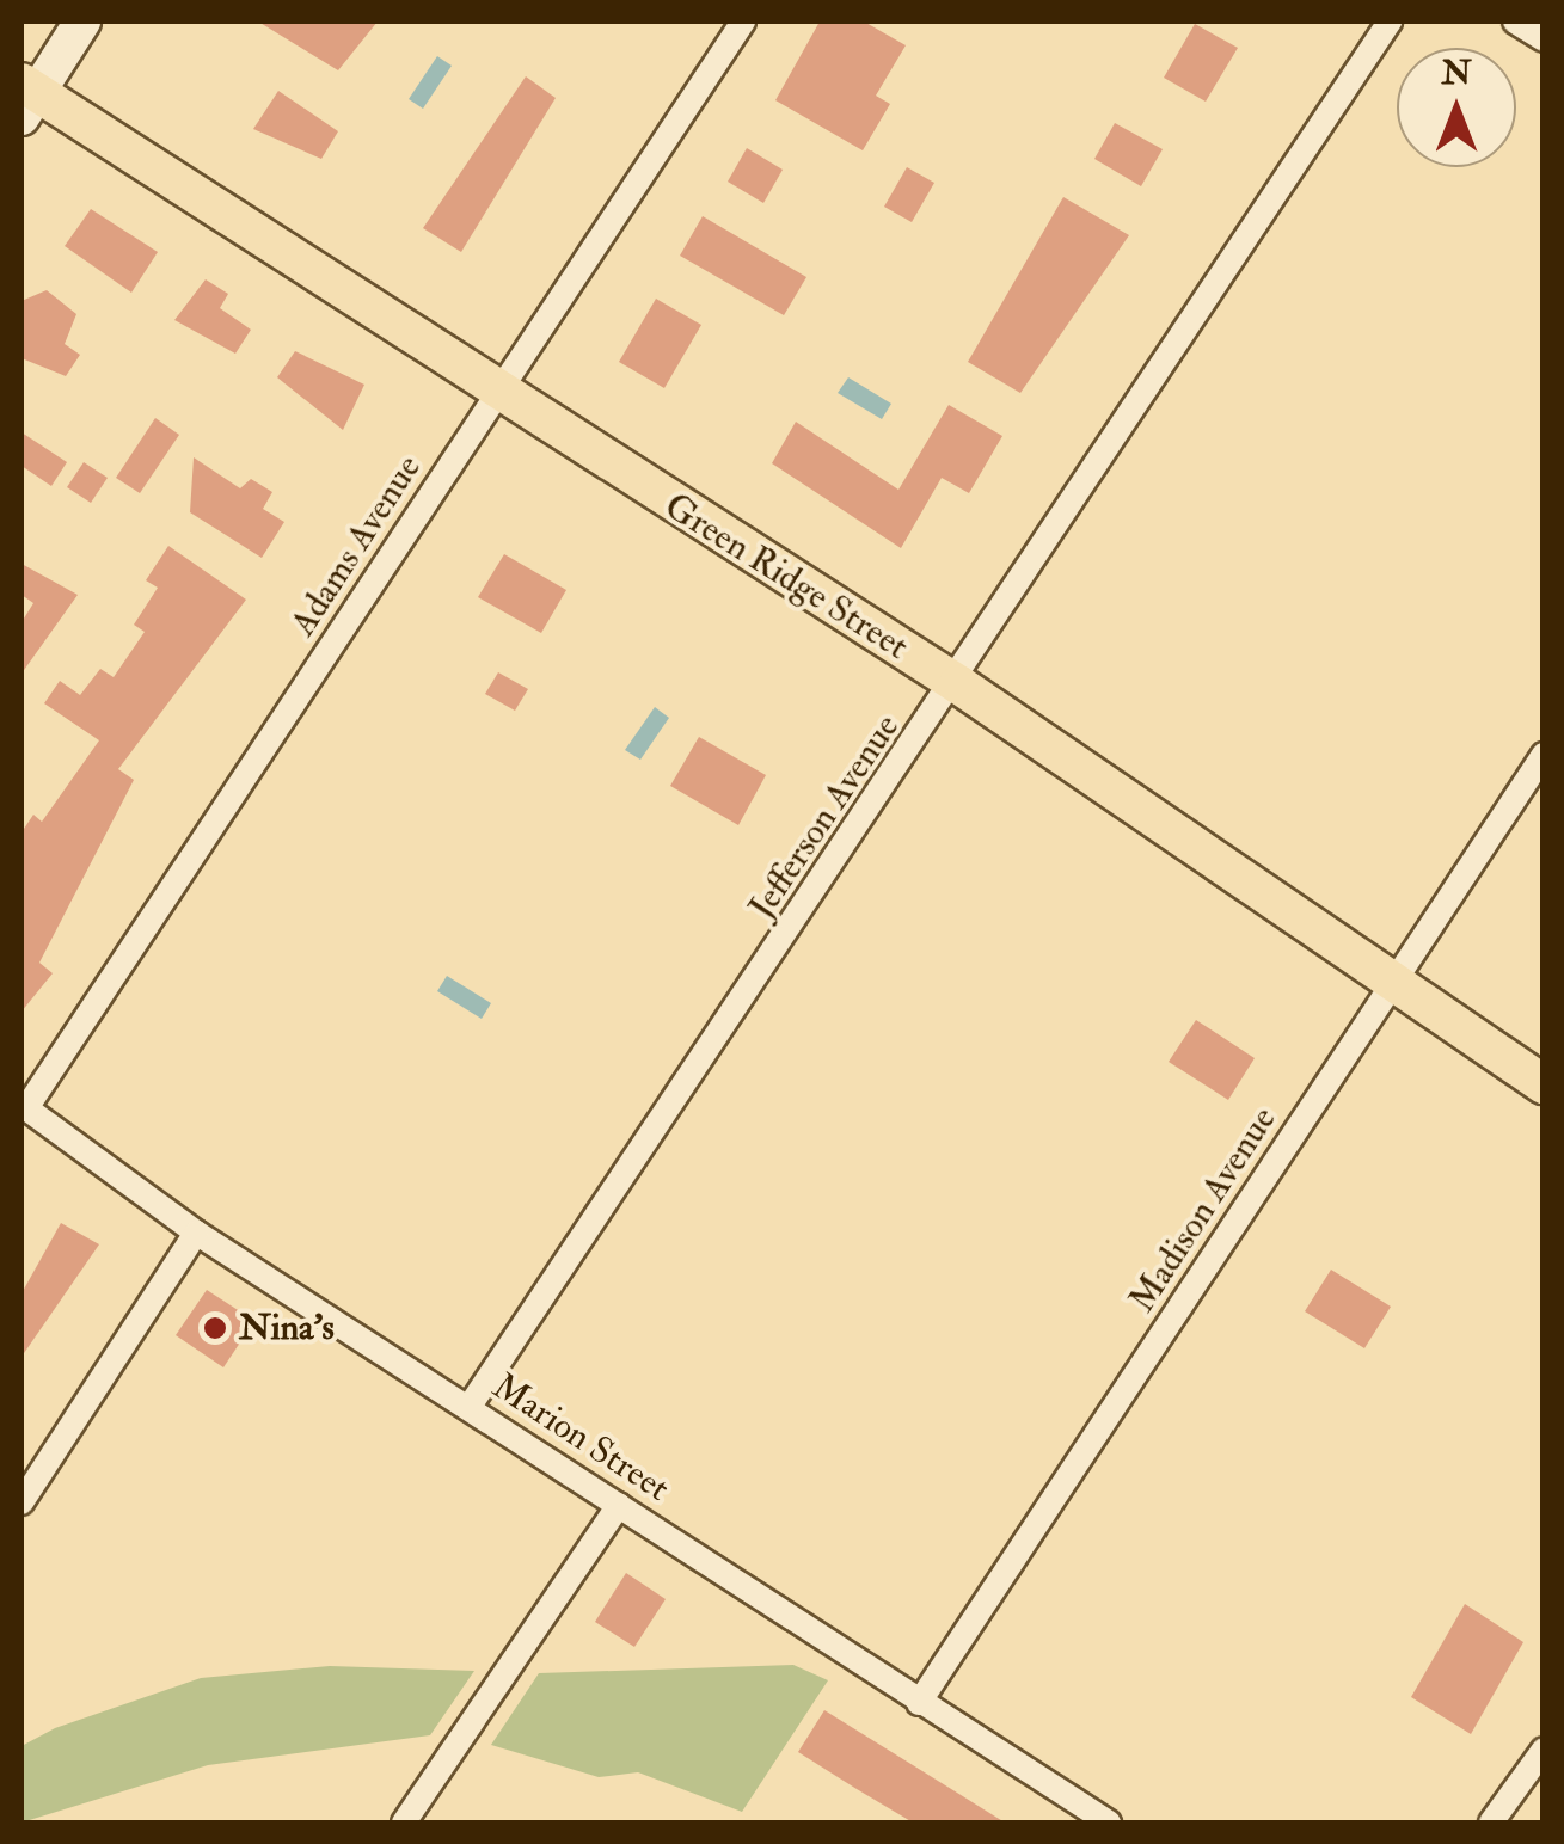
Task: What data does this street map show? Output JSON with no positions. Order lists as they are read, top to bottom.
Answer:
{
  "streets": {
    "main road": ["Green Ridge Street"],
    "street": [
      "Adams Avenue",
      "Jefferson Avenue",
      "Madison Avenue",
      "Marion Street"
    ]
  },
  "crossings": [
    ["Adams Avenue", "Green Ridge Street"],
    ["Adams Avenue", "Marion Street"],
    ["Green Ridge Street", "Jefferson Avenue"],
    ["Green Ridge Street", "Madison Avenue"],
    ["Jefferson Avenue", "Marion Street"],
    ["Madison Avenue", "Marion Street"]
  ],
  "places": ["Nina's"],
  "north": "top"
}
